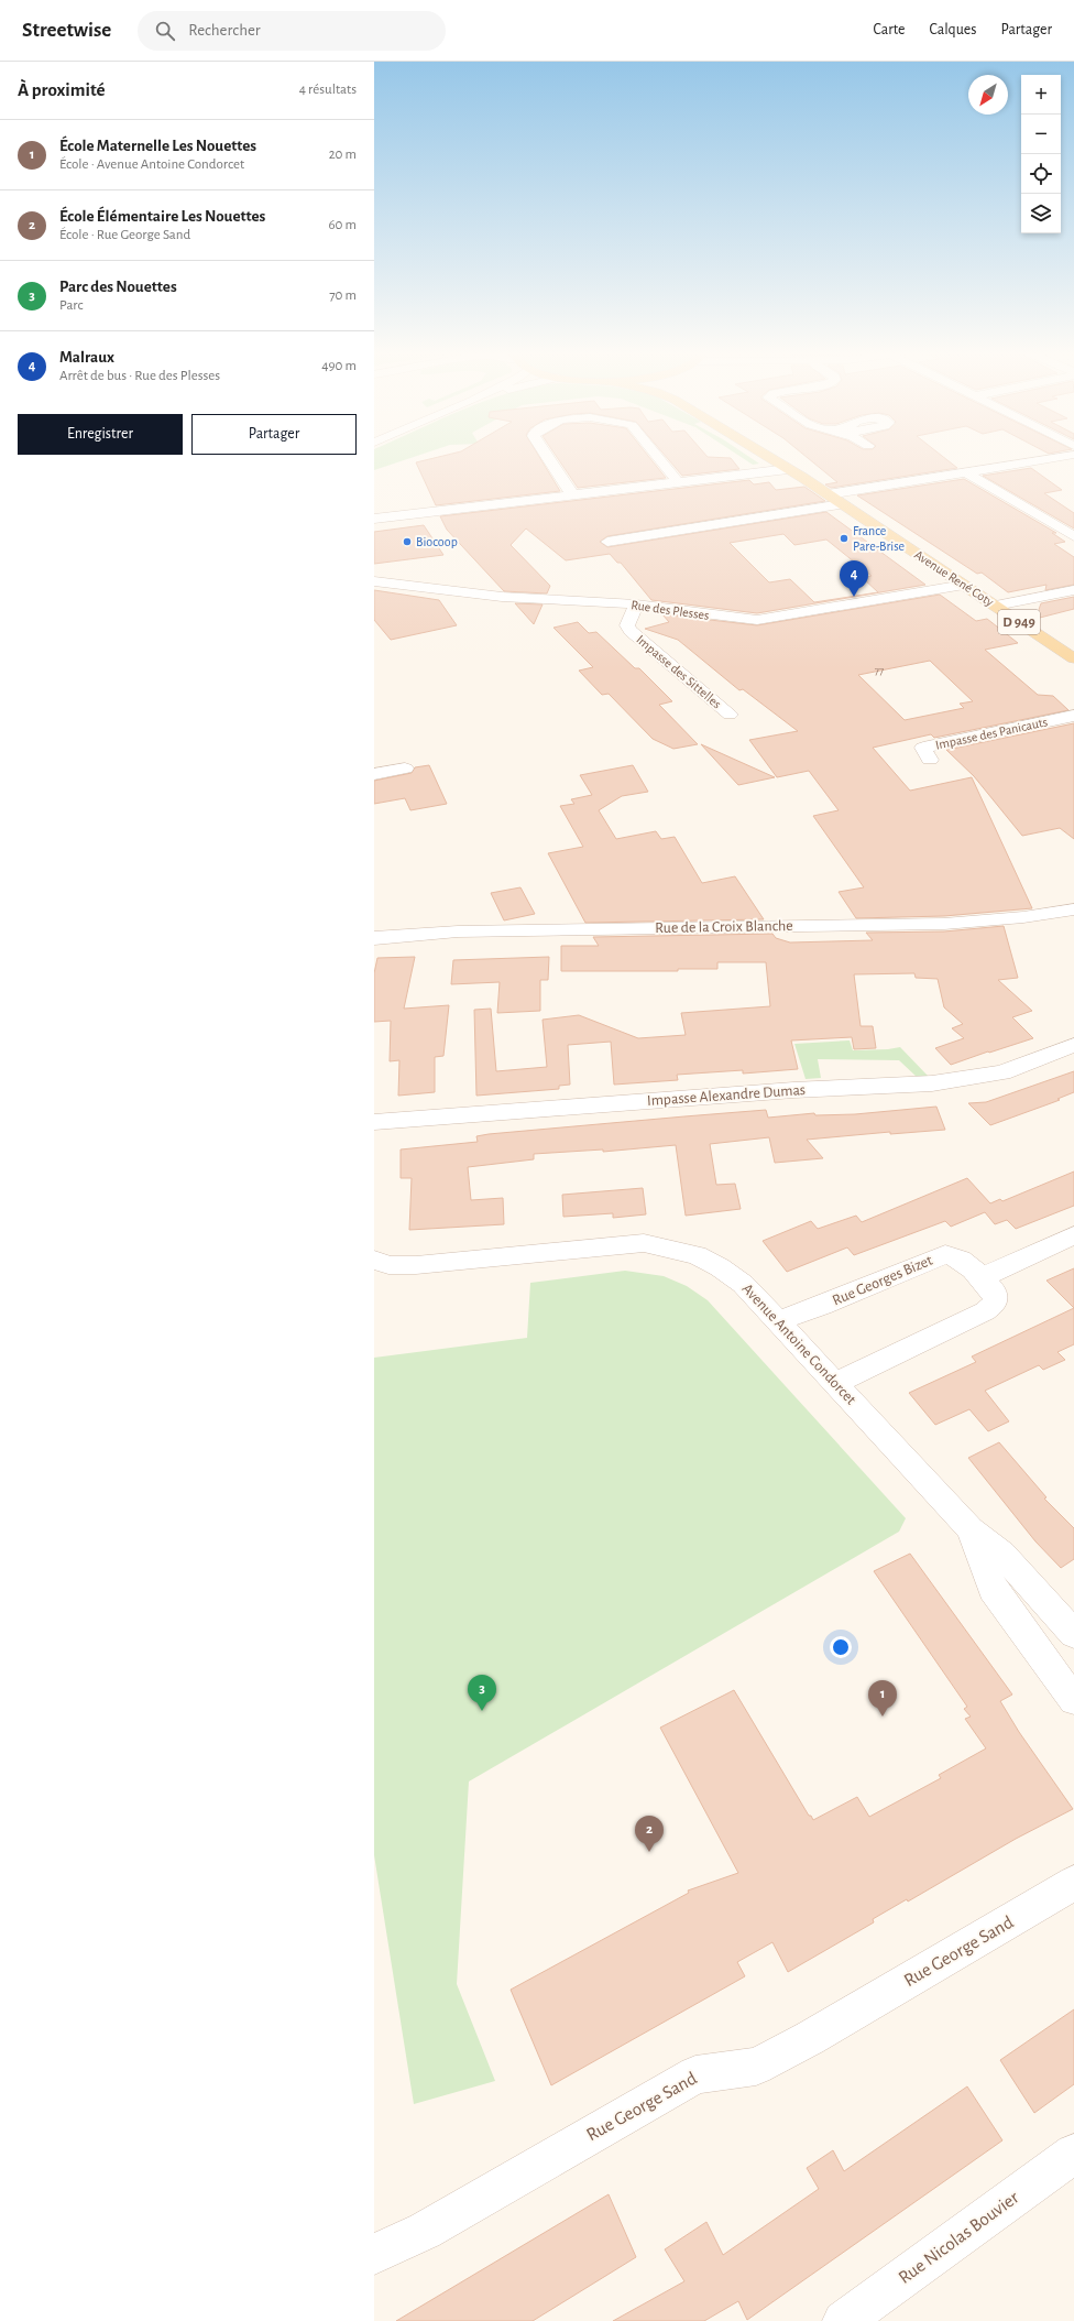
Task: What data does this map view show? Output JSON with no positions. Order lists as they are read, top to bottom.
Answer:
{
  "streets": {
    "main road": ["Avenue René Coty", "D 949"],
    "street": [
      "Rue des Plesses",
      "Impasse des Sittelles",
      "Impasse des Panicauts",
      "Rue de la Croix Blanche",
      "Impasse Alexandre Dumas",
      "Rue Georges Bizet",
      "Avenue Antoine Condorcet",
      "Rue George Sand",
      "Rue Nicolas Bouvier"
    ]
  },
  "crossings": [
    ["Avenue René Coty", "Rue des Plesses"],
    ["Rue des Plesses", "Impasse des Sittelles"],
    ["Rue Georges Bizet", "Avenue Antoine Condorcet"]
  ],
  "places": ["France Pare-Brise", "Biocoop"],
  "house_numbers": ["77"],
  "north": "bottom left",
  "page": {
    "header": "Streetwise",
    "search": "Rechercher",
    "nav": ["Carte", "Calques", "Partager"],
    "heading": ["À proximité", "4 résultats"],
    "map_buttons": ["+", "−"],
    "list": [
      {
        "mark": "1",
        "name": "École Maternelle Les Nouettes",
        "note": "École · Avenue Antoine Condorcet",
        "value": "20 m"
      },
      {
        "mark": "2",
        "name": "École Élémentaire Les Nouettes",
        "note": "École · Rue George Sand",
        "value": "60 m"
      },
      {
        "mark": "3",
        "name": "Parc des Nouettes",
        "note": "Parc",
        "value": "70 m"
      },
      {
        "mark": "4",
        "name": "Malraux",
        "note": "Arrêt de bus · Rue des Plesses",
        "value": "490 m"
      }
    ],
    "buttons": ["Enregistrer", "Partager"],
    "pins": [
      "4",
      "3",
      "1",
      "2"
    ]
  }
}
